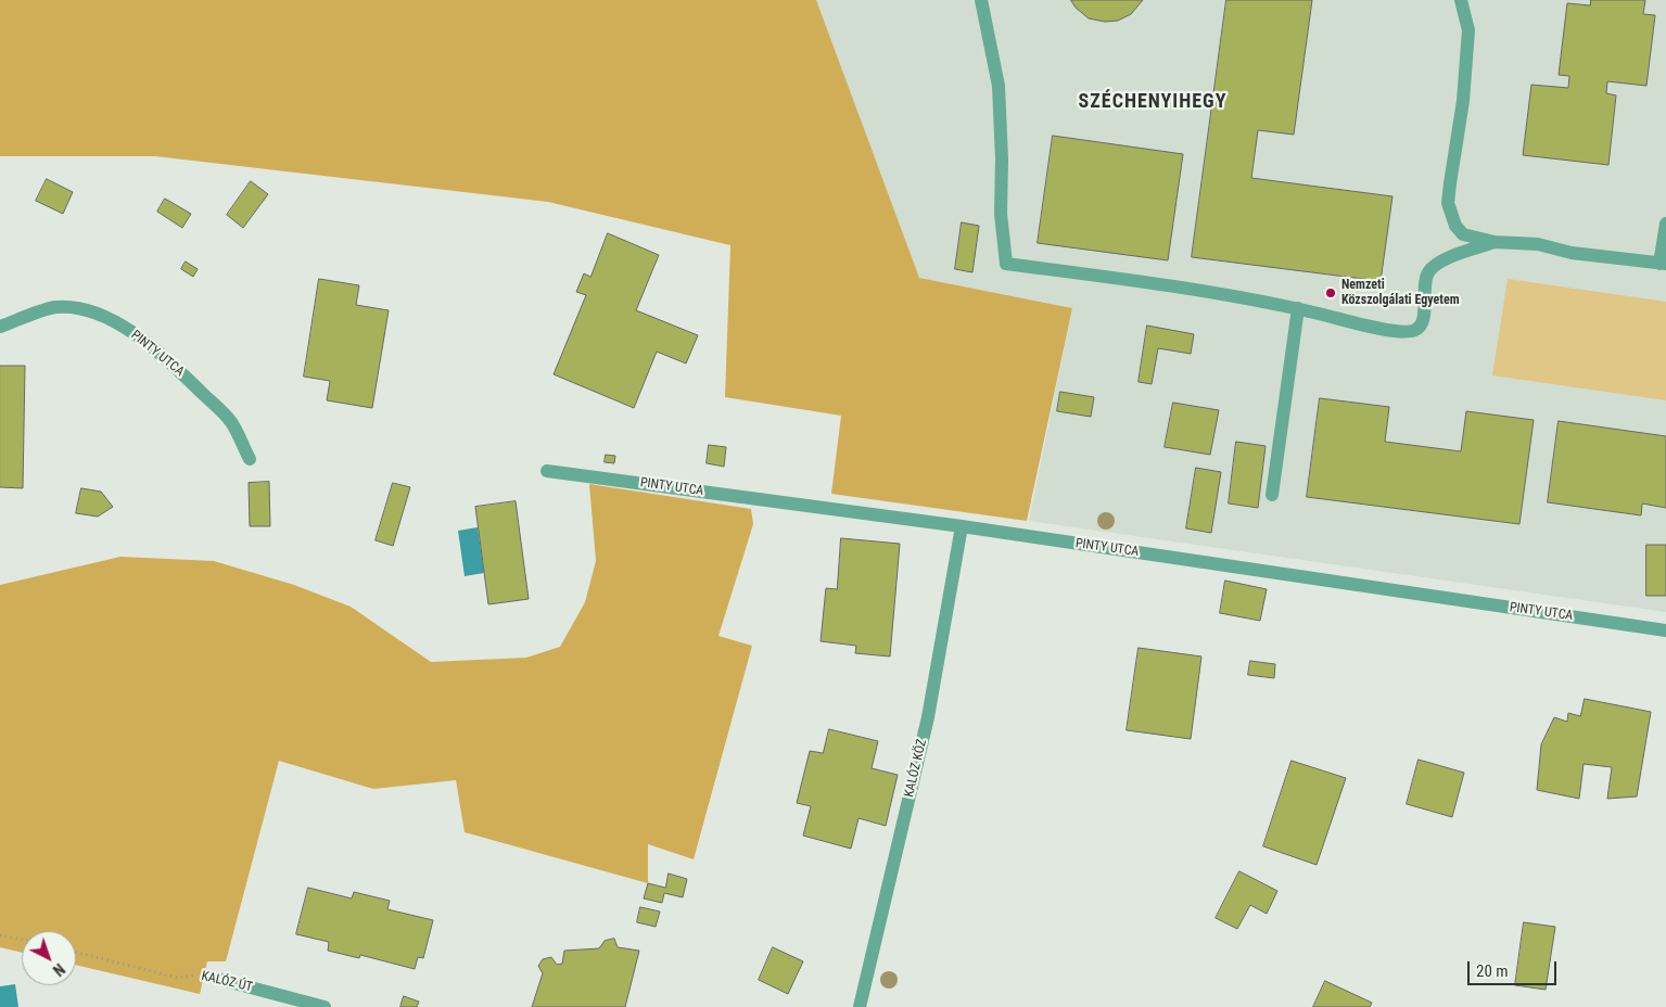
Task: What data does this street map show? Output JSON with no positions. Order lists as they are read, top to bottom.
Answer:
{
  "streets": {
    "street": ["PINTY UTCA", "KALÓZ KÖZ", "KALÓZ ÚT"]
  },
  "crossings": [
    ["PINTY UTCA", "KALÓZ KÖZ"]
  ],
  "districts": ["SZÉCHENYIHEGY"],
  "places": ["Nemzeti Közszolgálati Egyetem"],
  "scale_bar": "20 m",
  "north": "bottom right"
}
